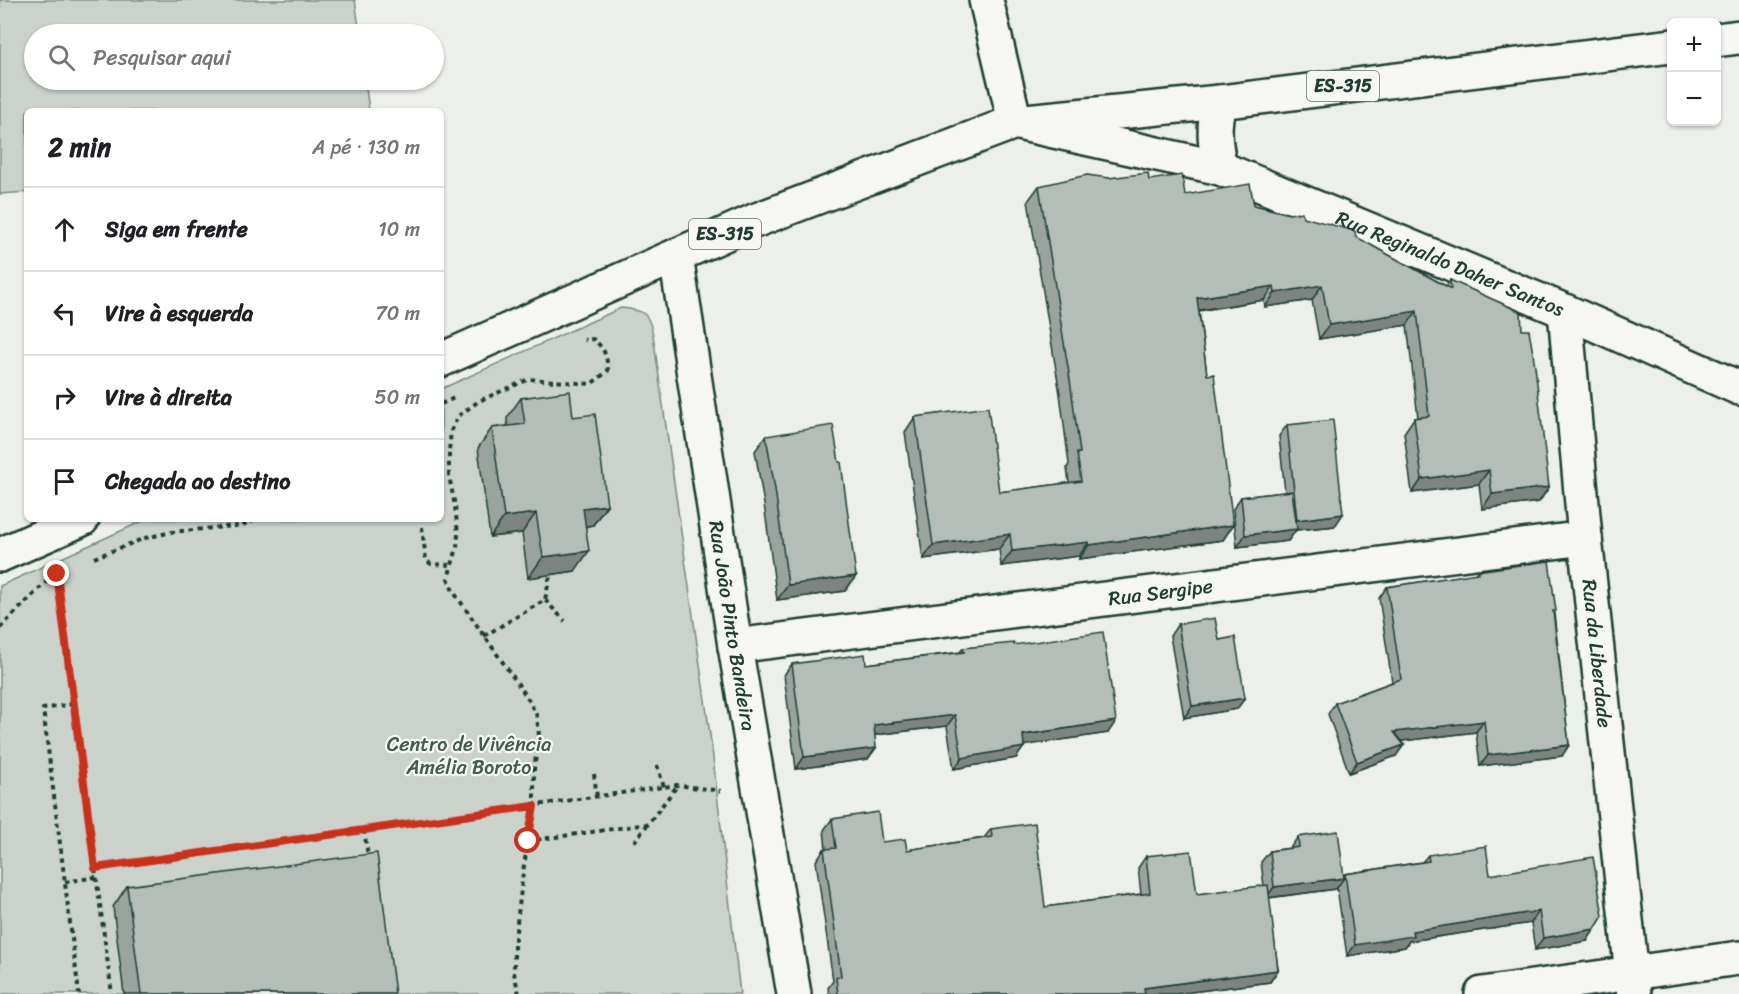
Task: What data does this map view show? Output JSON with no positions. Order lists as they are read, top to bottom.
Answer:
{
  "streets": {
    "street": [
      "ES-315",
      "Rua Reginaldo Daher Santos",
      "Rua Sergipe",
      "Rua João Pinto Bandeira",
      "Rua da Liberdade"
    ]
  },
  "crossings": [
    ["ES-315", "Rua Reginaldo Daher Santos"],
    ["ES-315", "Rua João Pinto Bandeira"],
    ["Rua Reginaldo Daher Santos", "Rua da Liberdade"],
    ["Rua Sergipe", "Rua João Pinto Bandeira"],
    ["Rua Sergipe", "Rua da Liberdade"]
  ],
  "parks": ["Centro de Vivência Amélia Boroto"],
  "page": {
    "map_buttons": ["+", "−"],
    "search": "Pesquisar aqui",
    "heading": ["2 min", "A pé · 130 m"],
    "list": [
      ["Siga em frente", "10 m"],
      ["Vire à esquerda", "70 m"],
      ["Vire à direita", "50 m"],
      "Chegada ao destino"
    ]
  }
}
